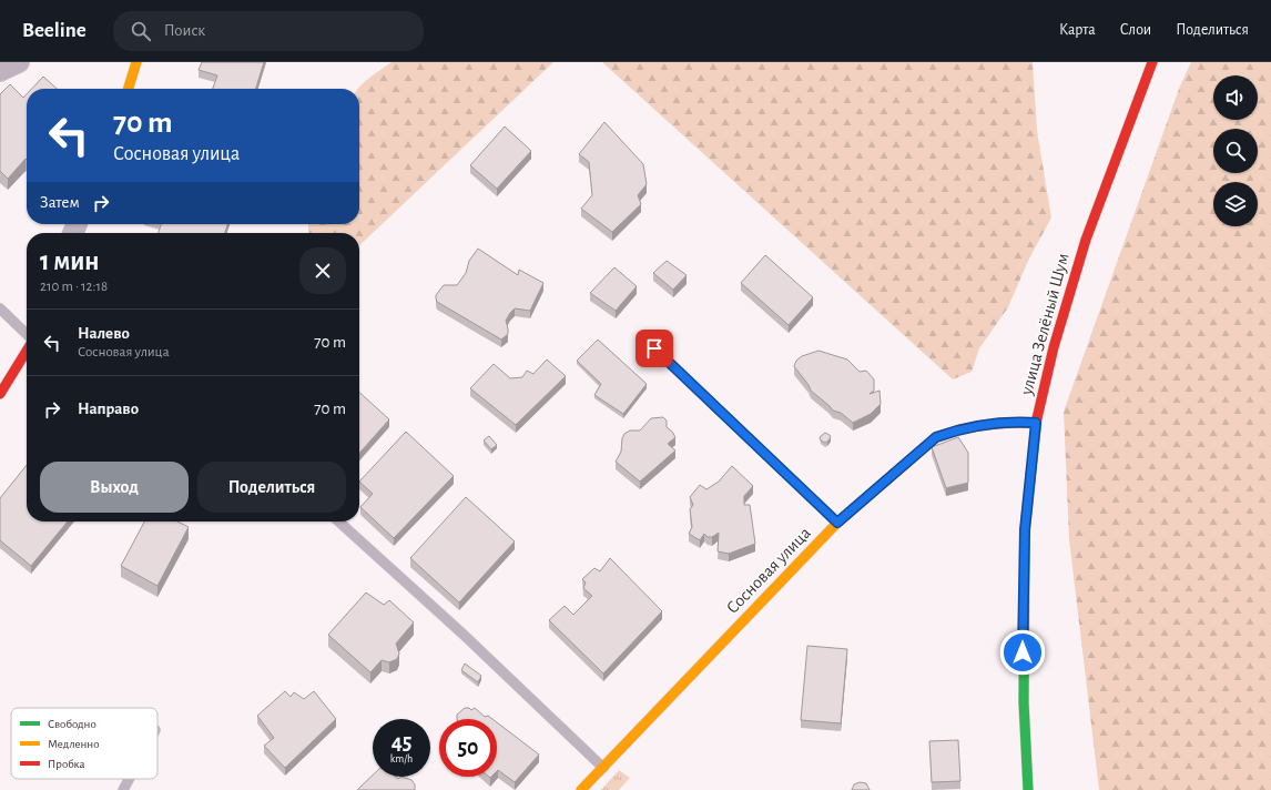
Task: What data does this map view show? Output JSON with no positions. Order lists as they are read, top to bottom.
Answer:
{
  "streets": {
    "main road": ["улица Зелёный Шум", "Сосновая улица"]
  },
  "crossings": [
    ["улица Зелёный Шум", "Сосновая улица"]
  ],
  "legend": ["Свободно", "Медленно", "Пробка"],
  "page": {
    "header": "Beeline",
    "search": "Поиск",
    "nav": ["Карта", "Слои", "Поделиться"],
    "turn": ["70 m", "Сосновая улица"],
    "then": "Затем",
    "heading": ["1 мин", "210 m · 12:18"],
    "list": [
      {
        "name": "Налево",
        "note": "Сосновая улица",
        "value": "70 m"
      },
      {
        "name": "Направо",
        "value": "70 m"
      }
    ],
    "buttons": ["Выход", "Поделиться"],
    "speed": "45 km/h",
    "limit": "50"
  }
}
